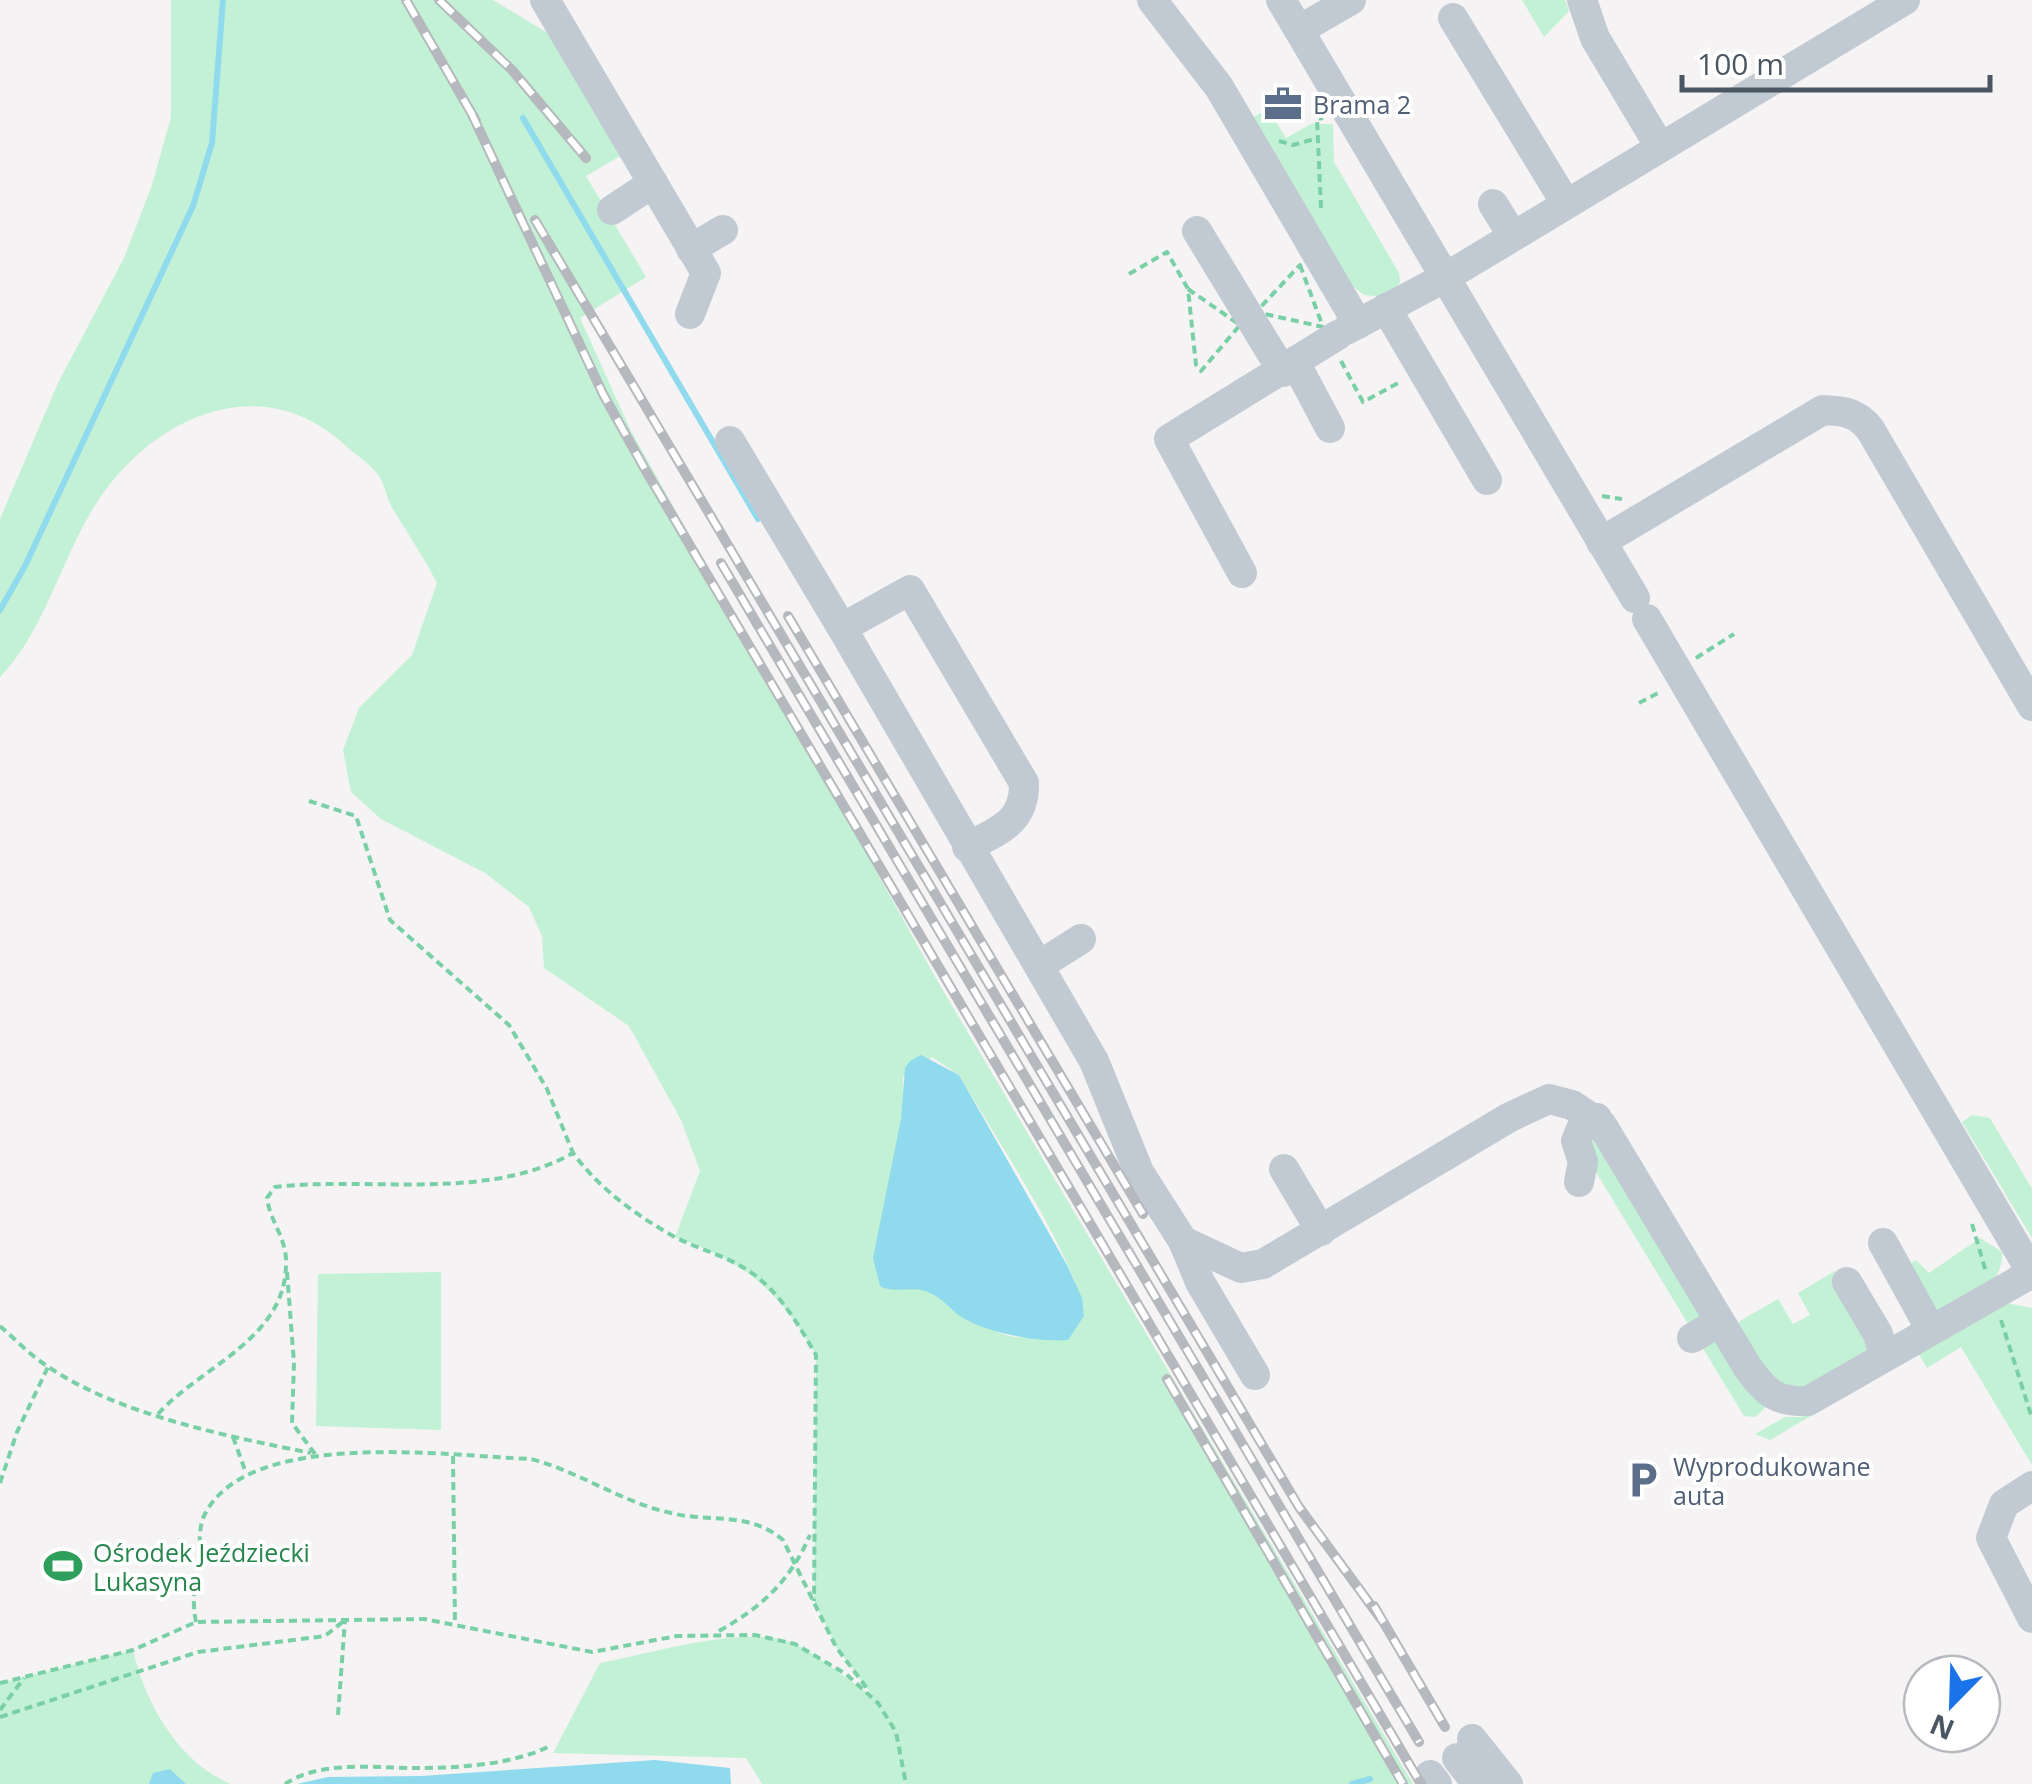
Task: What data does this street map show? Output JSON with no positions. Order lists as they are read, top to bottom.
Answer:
{
  "places": {
    "office": ["Brama 2"],
    "parking": ["Wyprodukowane auta"],
    "sports": ["Ośrodek Jeździecki Lukasyna"]
  },
  "scale_bar": "100 m",
  "north": "bottom left"
}
